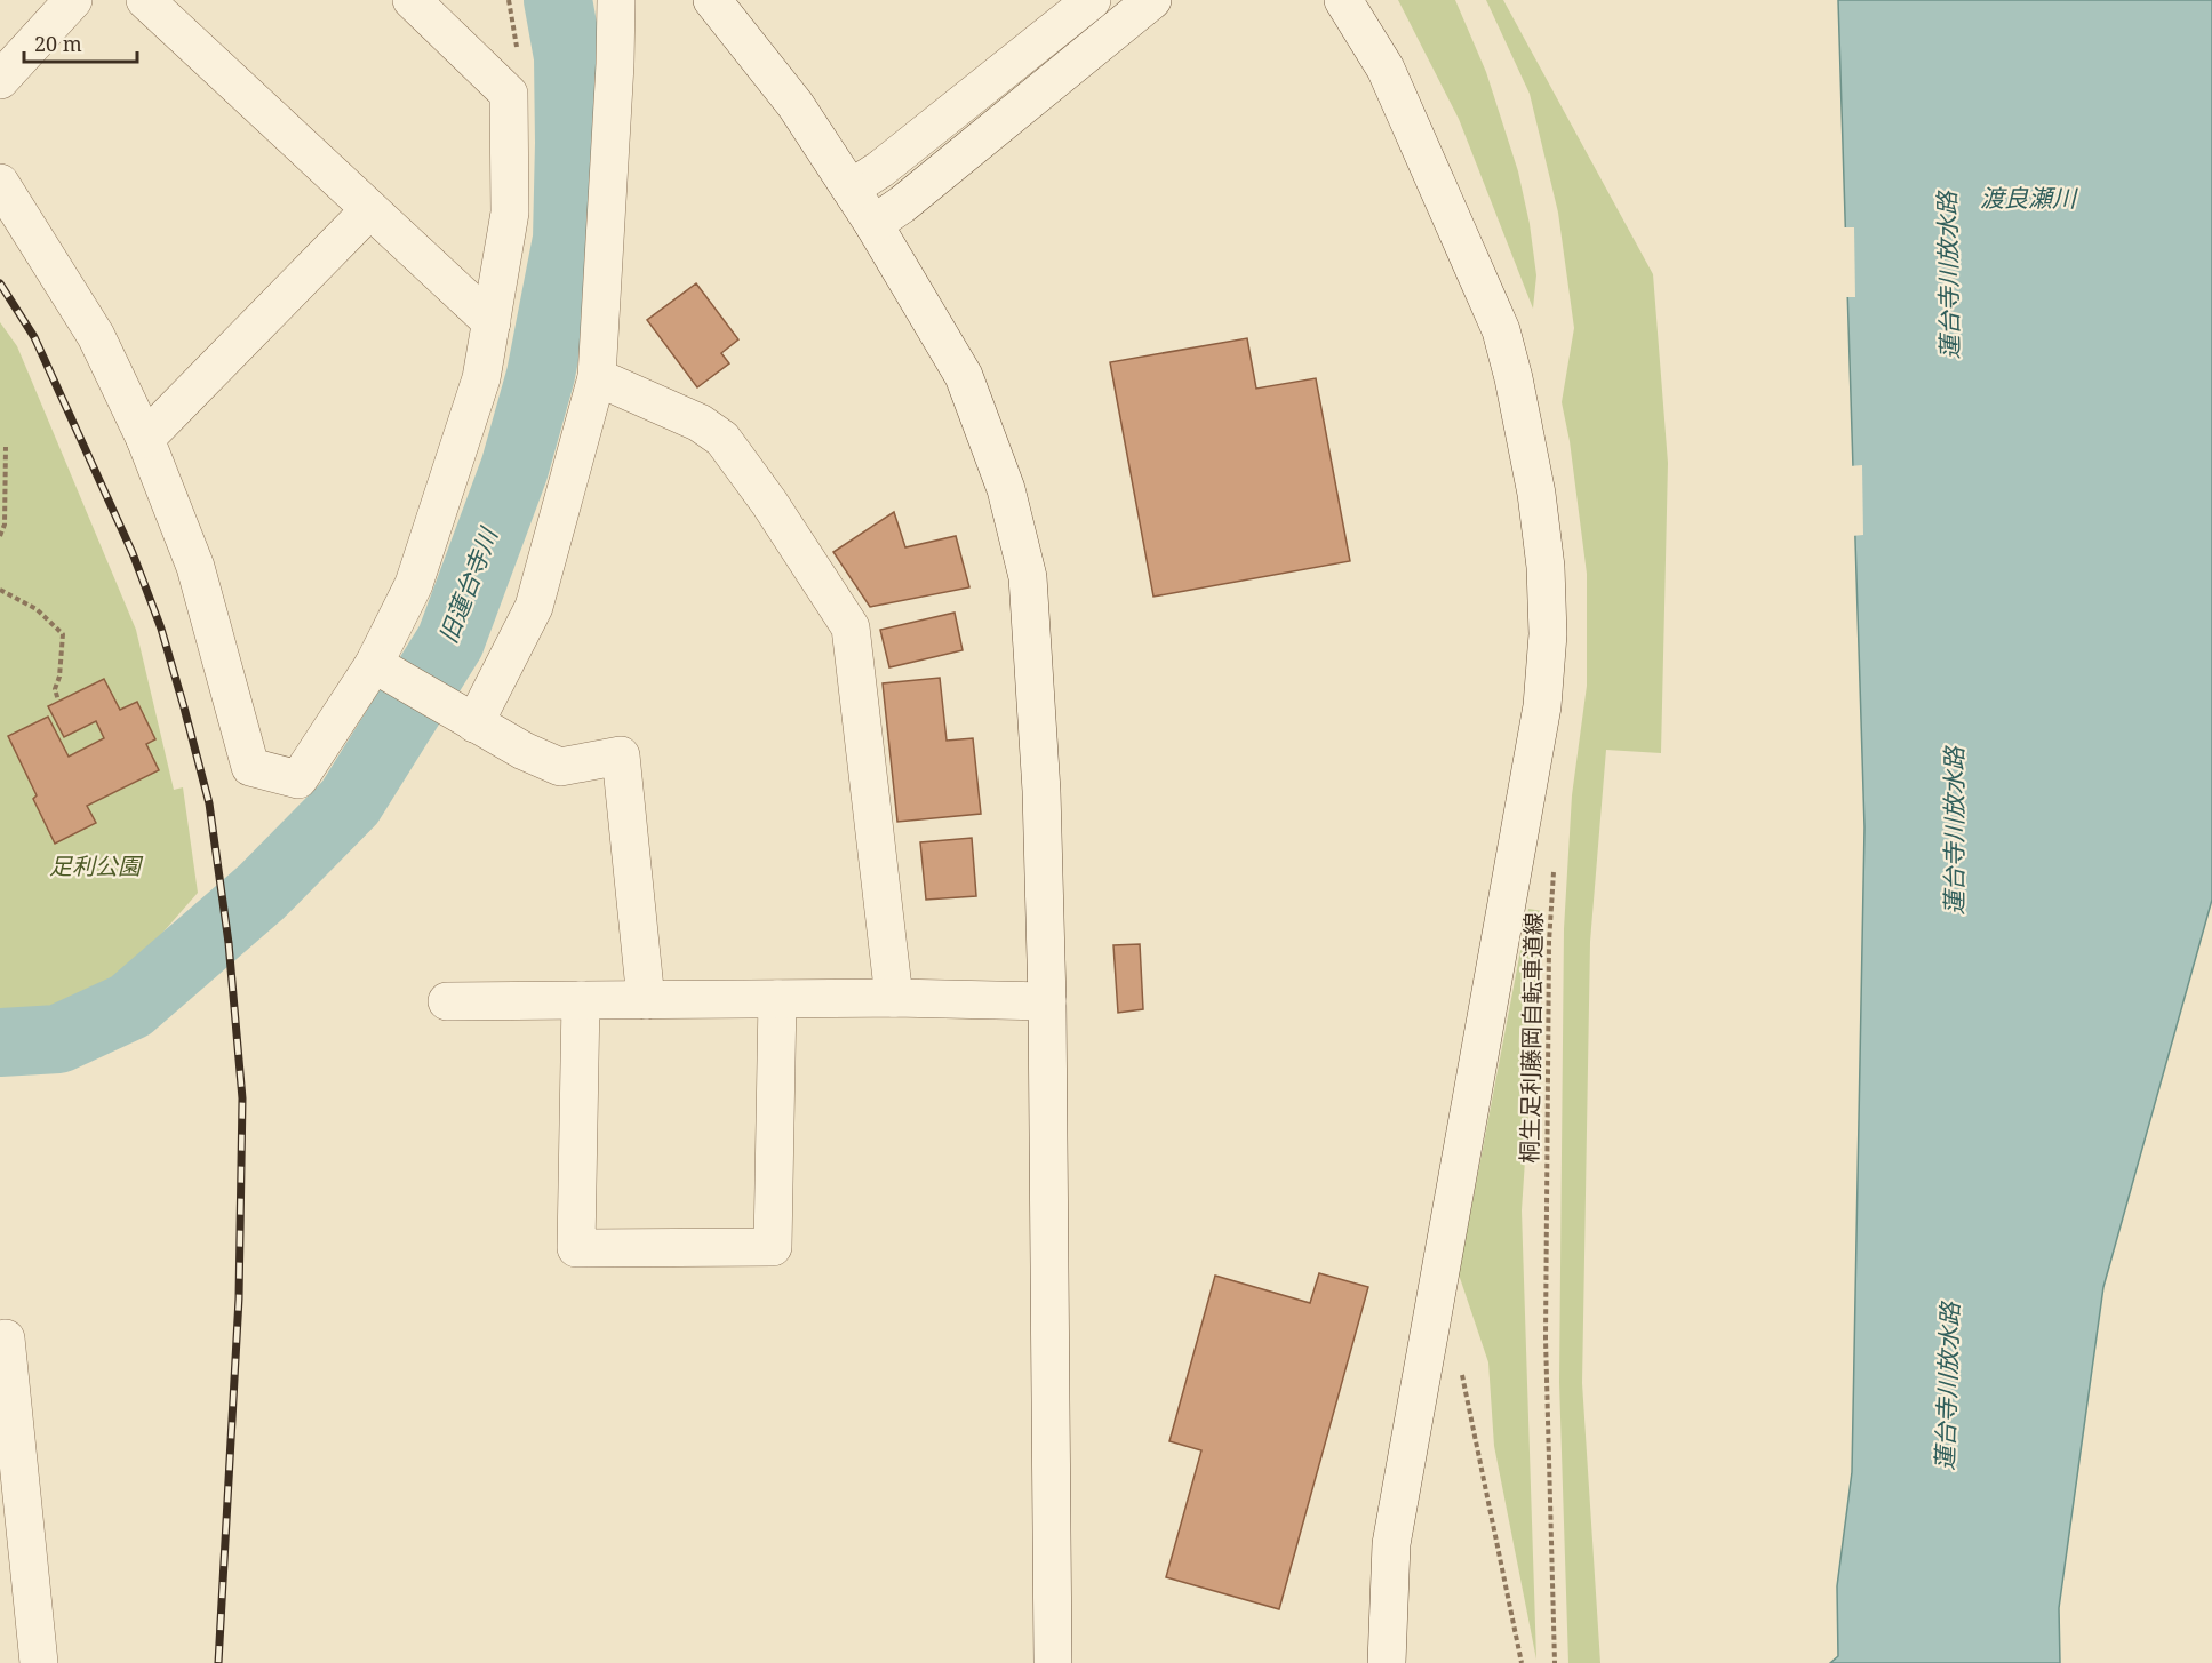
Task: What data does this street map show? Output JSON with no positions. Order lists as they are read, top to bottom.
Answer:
{
  "streets": {
    "path": ["桐生足利藤岡自転車道線"]
  },
  "water": ["渡良瀬川", "蓮台寺川放水路", "旧蓮台寺川"],
  "parks": ["足利公園"],
  "scale_bar": "20 m"
}
